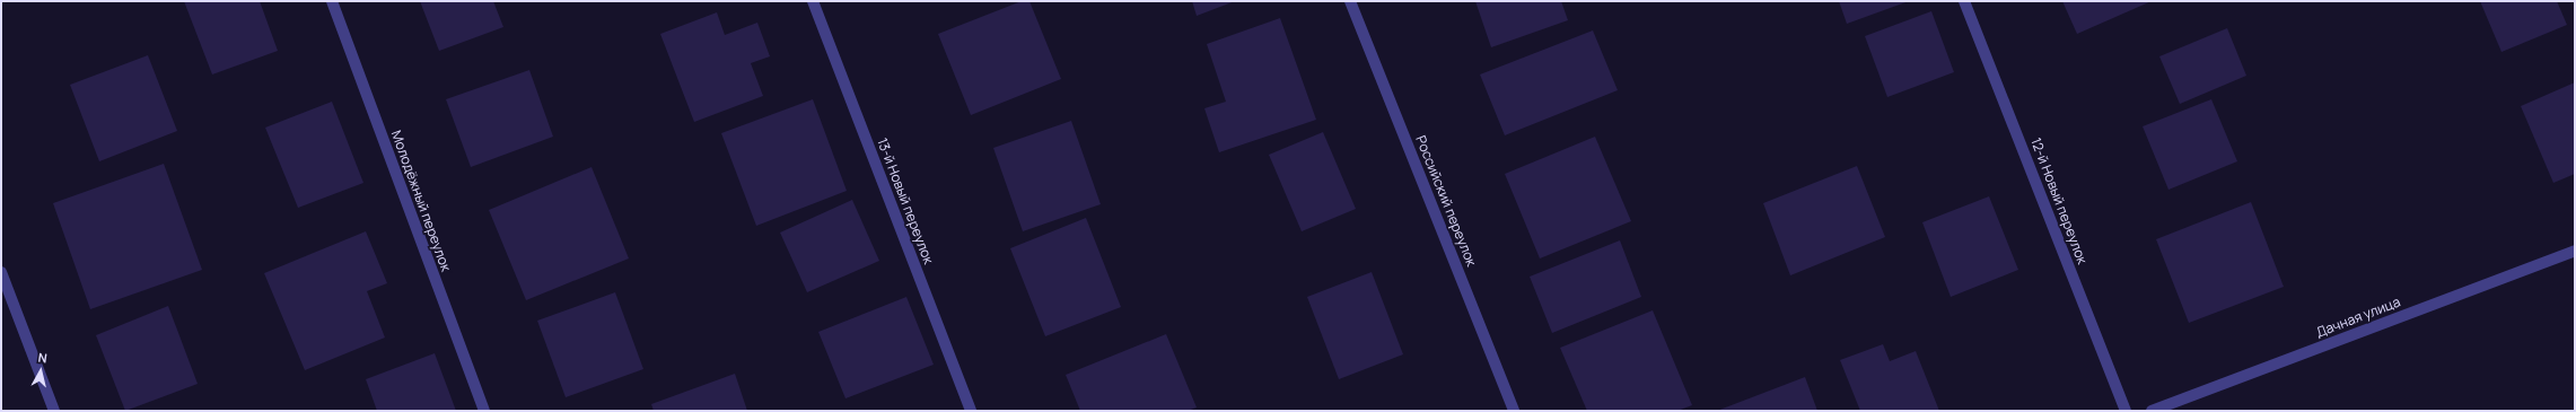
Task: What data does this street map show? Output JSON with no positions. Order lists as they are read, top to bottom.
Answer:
{
  "streets": {
    "street": [
      "Молодёжный переулок",
      "13-й Новый переулок",
      "Российский переулок",
      "12-й Новый переулок",
      "Дачная улица"
    ]
  },
  "north": "top"
}
